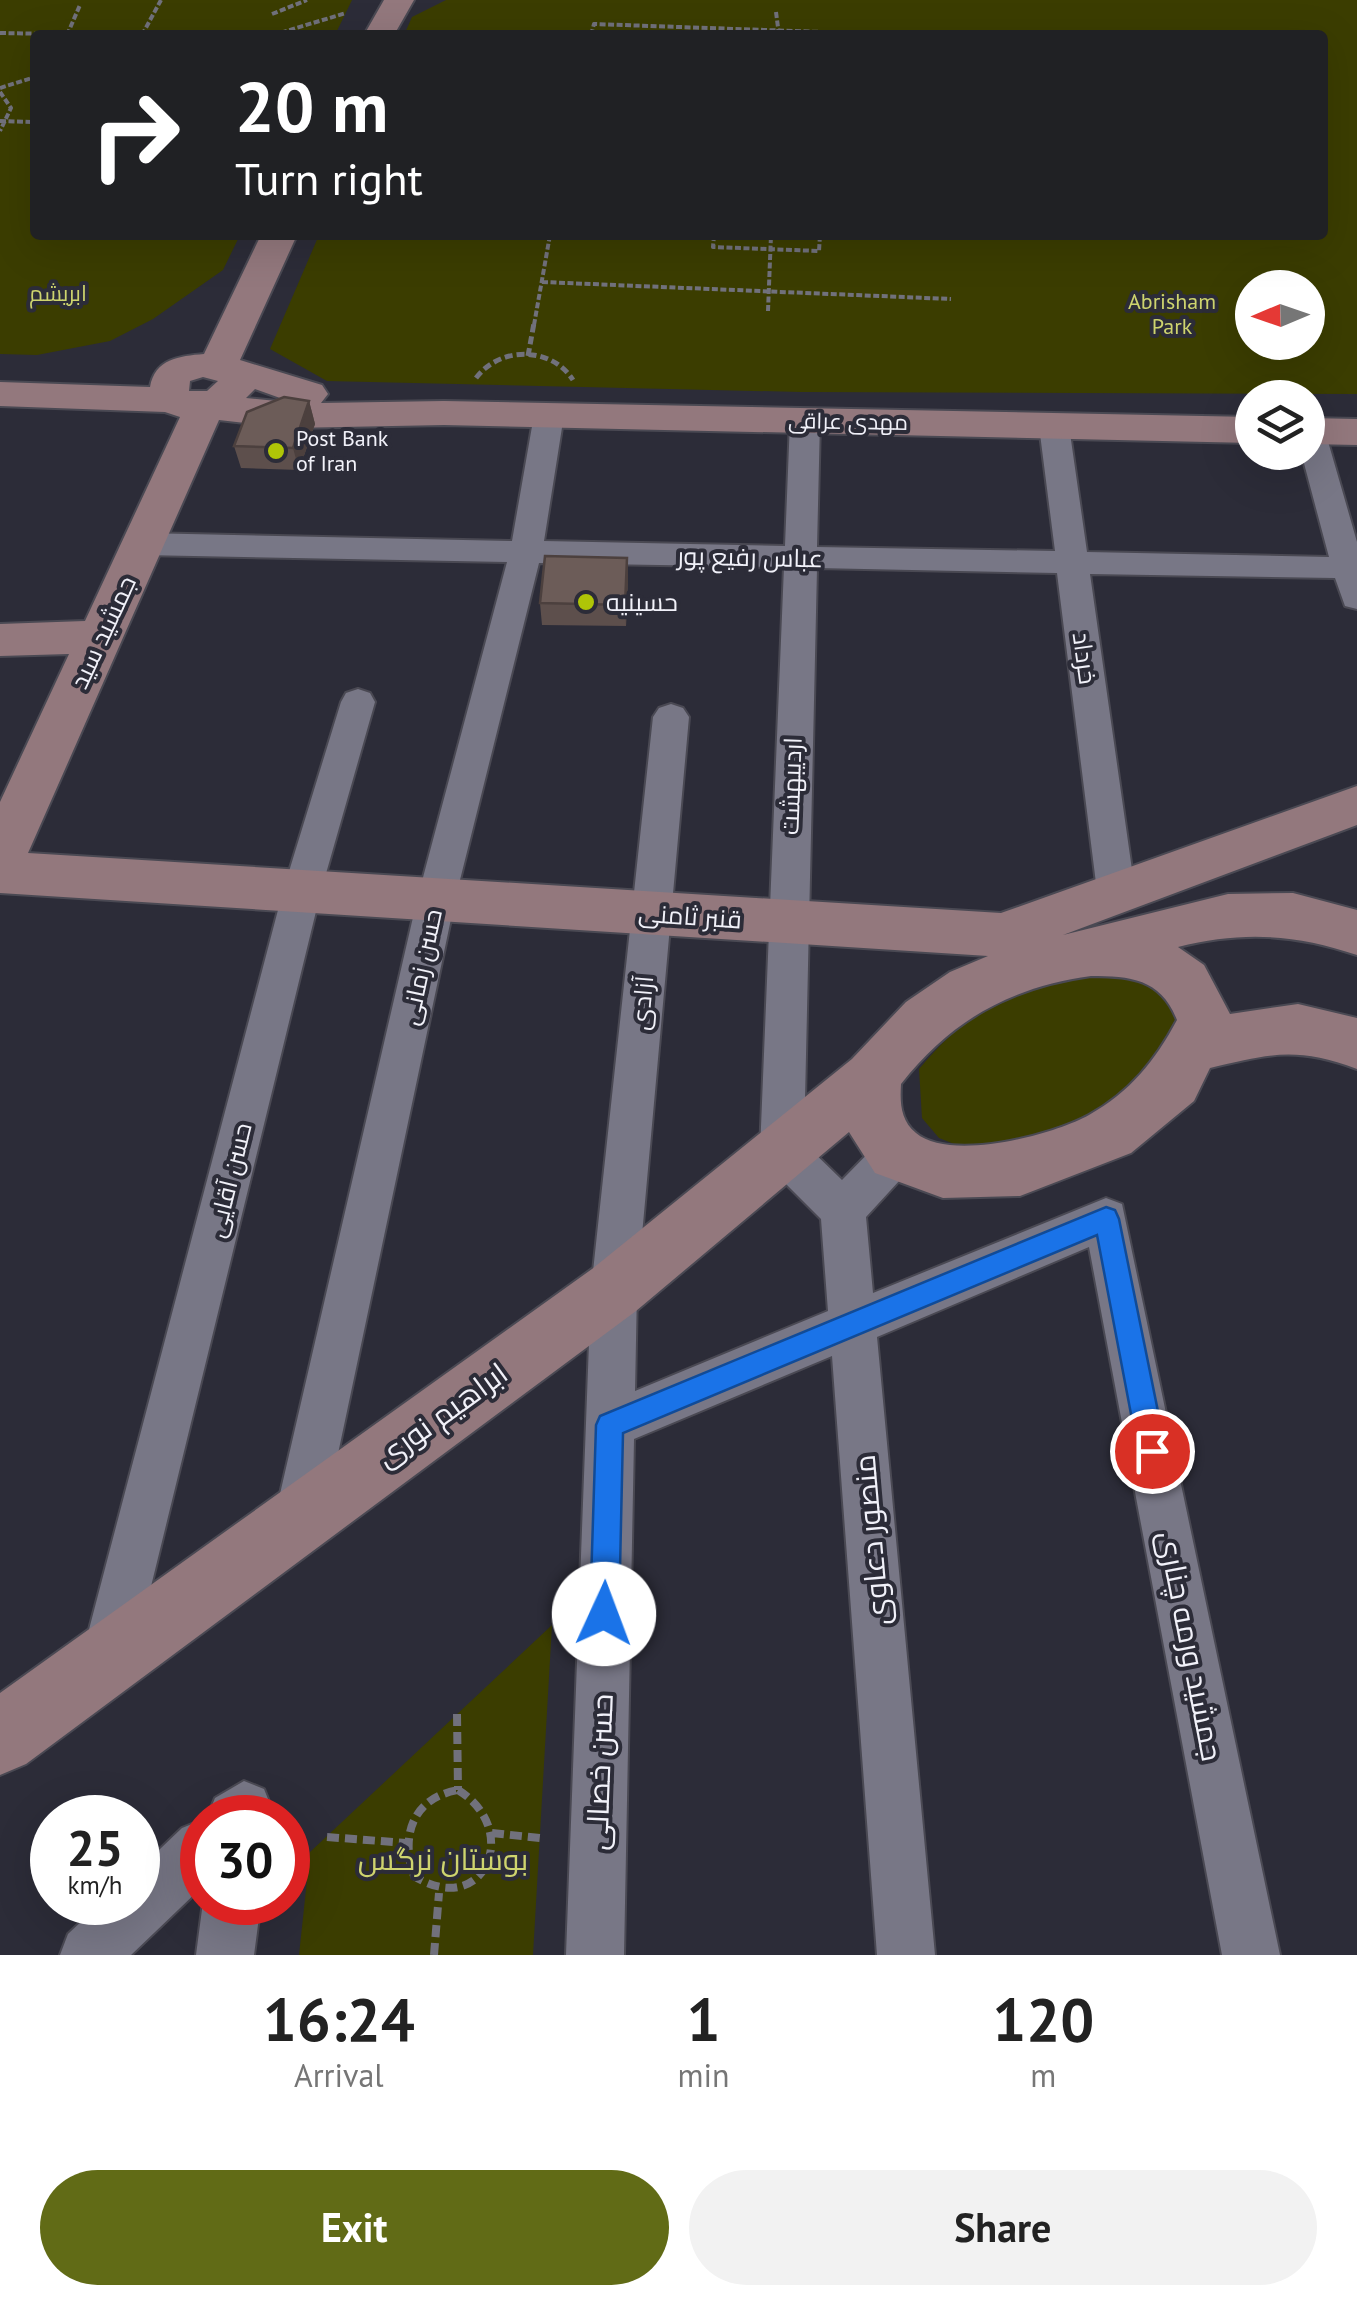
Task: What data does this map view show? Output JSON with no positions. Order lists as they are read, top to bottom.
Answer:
{
  "streets": {
    "street": [
      "مهدی عراقی",
      "عباس رفیع پور",
      "جمشید سید",
      "خرداد",
      "اردیبهشت",
      "قنبر ثامنی",
      "حسن زمانی",
      "آزادی",
      "حسن آقایی",
      "ابراهیم نوری",
      "منصور دعاوی",
      "جمشید ورمه چناری",
      "حسن خصالی"
    ]
  },
  "crossings": [
    ["مهدی عراقی", "جمشید سید"],
    ["مهدی عراقی", "خرداد"],
    ["مهدی عراقی", "اردیبهشت"],
    ["مهدی عراقی", "حسن زمانی"],
    ["عباس رفیع پور", "جمشید سید"],
    ["عباس رفیع پور", "خرداد"],
    ["عباس رفیع پور", "اردیبهشت"],
    ["عباس رفیع پور", "حسن زمانی"],
    ["خرداد", "قنبر ثامنی"],
    ["اردیبهشت", "قنبر ثامنی"],
    ["اردیبهشت", "ابراهیم نوری"],
    ["قنبر ثامنی", "حسن زمانی"],
    ["قنبر ثامنی", "آزادی"],
    ["قنبر ثامنی", "حسن آقایی"],
    ["حسن زمانی", "ابراهیم نوری"],
    ["آزادی", "ابراهیم نوری"],
    ["آزادی", "حسن خصالی"],
    ["حسن آقایی", "ابراهیم نوری"],
    ["ابراهیم نوری", "حسن خصالی"],
    ["منصور دعاوی", "جمشید ورمه چناری"]
  ],
  "parks": ["ابریشم", "Abrisham Park", "بوستان نرگس"],
  "places": ["Post Bank of Iran", "حسینیه"],
  "north": "left",
  "page": {
    "turn": ["20 m", "Turn right"],
    "speed": "25 km/h",
    "limit": "30",
    "eta": [
      "16:24",
      "Arrival",
      "1",
      "min",
      "120",
      "m"
    ],
    "buttons": ["Exit", "Share"]
  }
}
